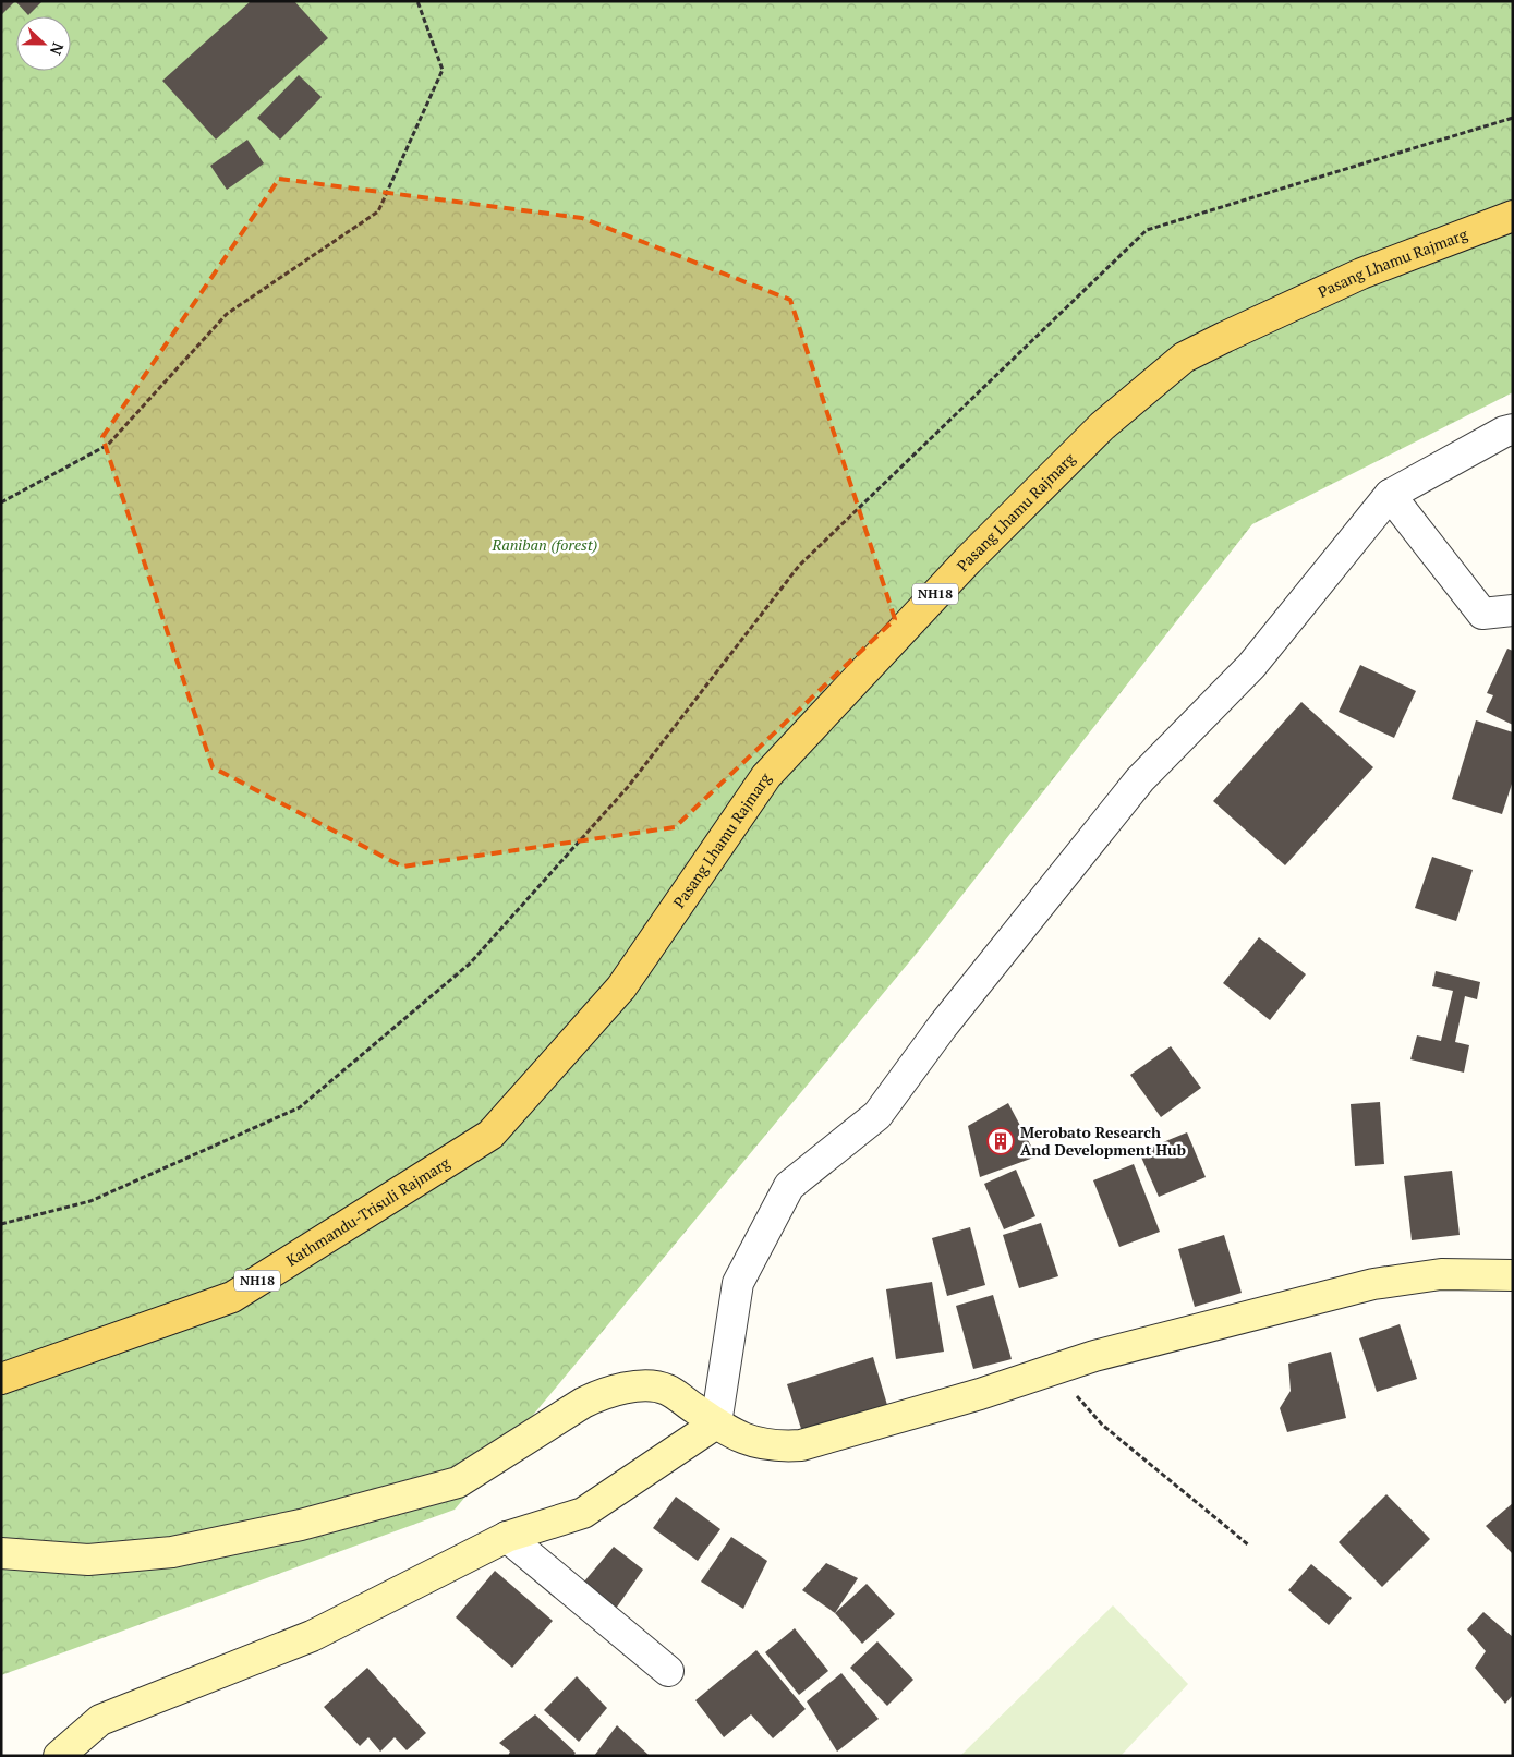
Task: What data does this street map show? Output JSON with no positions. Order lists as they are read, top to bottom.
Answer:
{
  "streets": {
    "main road": ["Pasang Lhamu Rajmarg", "NH18", "Kathmandu-Trisuli Rajmarg"]
  },
  "crossings": [
    ["Pasang Lhamu Rajmarg", "Kathmandu-Trisuli Rajmarg"]
  ],
  "parks": ["Raniban (forest)"],
  "places": {
    "building": ["Merobato Research And Development Hub"]
  },
  "north": "right"
}
